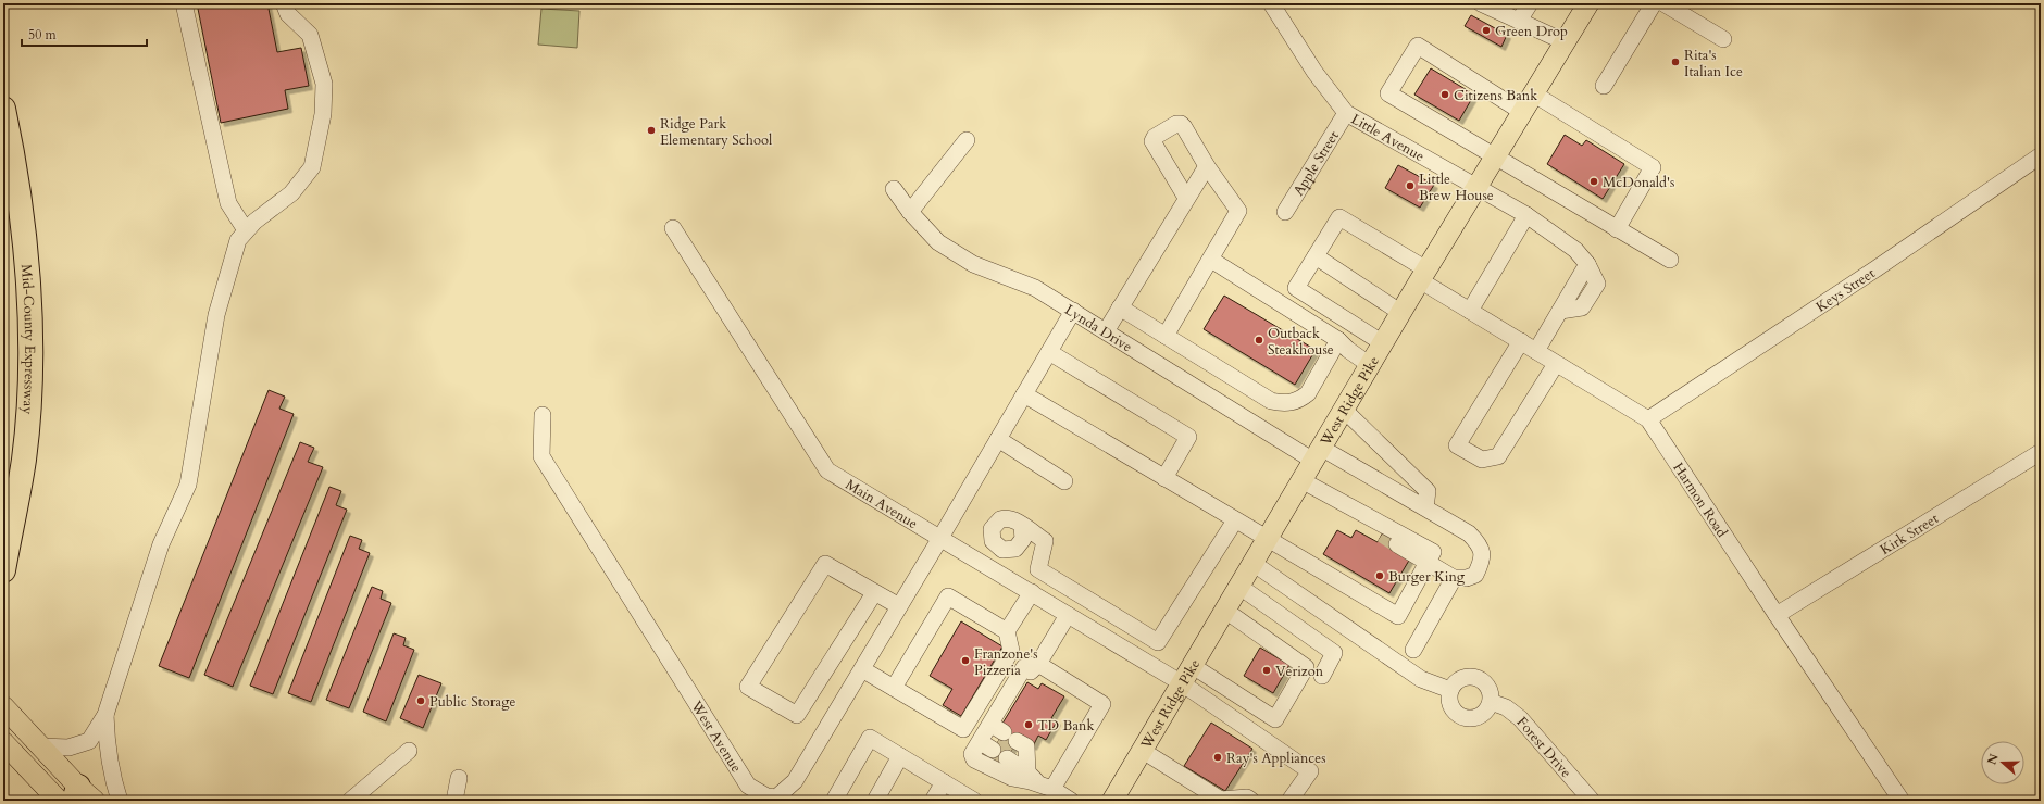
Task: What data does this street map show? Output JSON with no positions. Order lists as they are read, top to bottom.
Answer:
{
  "streets": {
    "highway": ["Mid-County Expressway"],
    "main road": ["West Ridge Pike"],
    "street": [
      "Little Avenue",
      "Apple Street",
      "Keys Street",
      "Lynda Drive",
      "Harmon Road",
      "Main Avenue",
      "Kirk Street",
      "West Avenue",
      "Forest Drive"
    ]
  },
  "crossings": [
    ["Little Avenue", "Apple Street"],
    ["Little Avenue", "West Ridge Pike"],
    ["Little Avenue", "Harmon Road"],
    ["Keys Street", "Harmon Road"],
    ["Lynda Drive", "West Ridge Pike"],
    ["Lynda Drive", "West Avenue"],
    ["West Ridge Pike", "Harmon Road"],
    ["West Ridge Pike", "Main Avenue"],
    ["Harmon Road", "Kirk Street"],
    ["Main Avenue", "West Avenue"]
  ],
  "places": [
    "Green Drop",
    "Rita's Italian Ice",
    "Citizens Bank",
    "Ridge Park Elementary School",
    "McDonald's",
    "Little Brew House",
    "Outback Steakhouse",
    "Burger King",
    "Franzone's Pizzeria",
    "Verizon",
    "Public Storage",
    "TD Bank",
    "Ray's Appliances"
  ],
  "scale_bar": "50 m",
  "north": "left"
}
